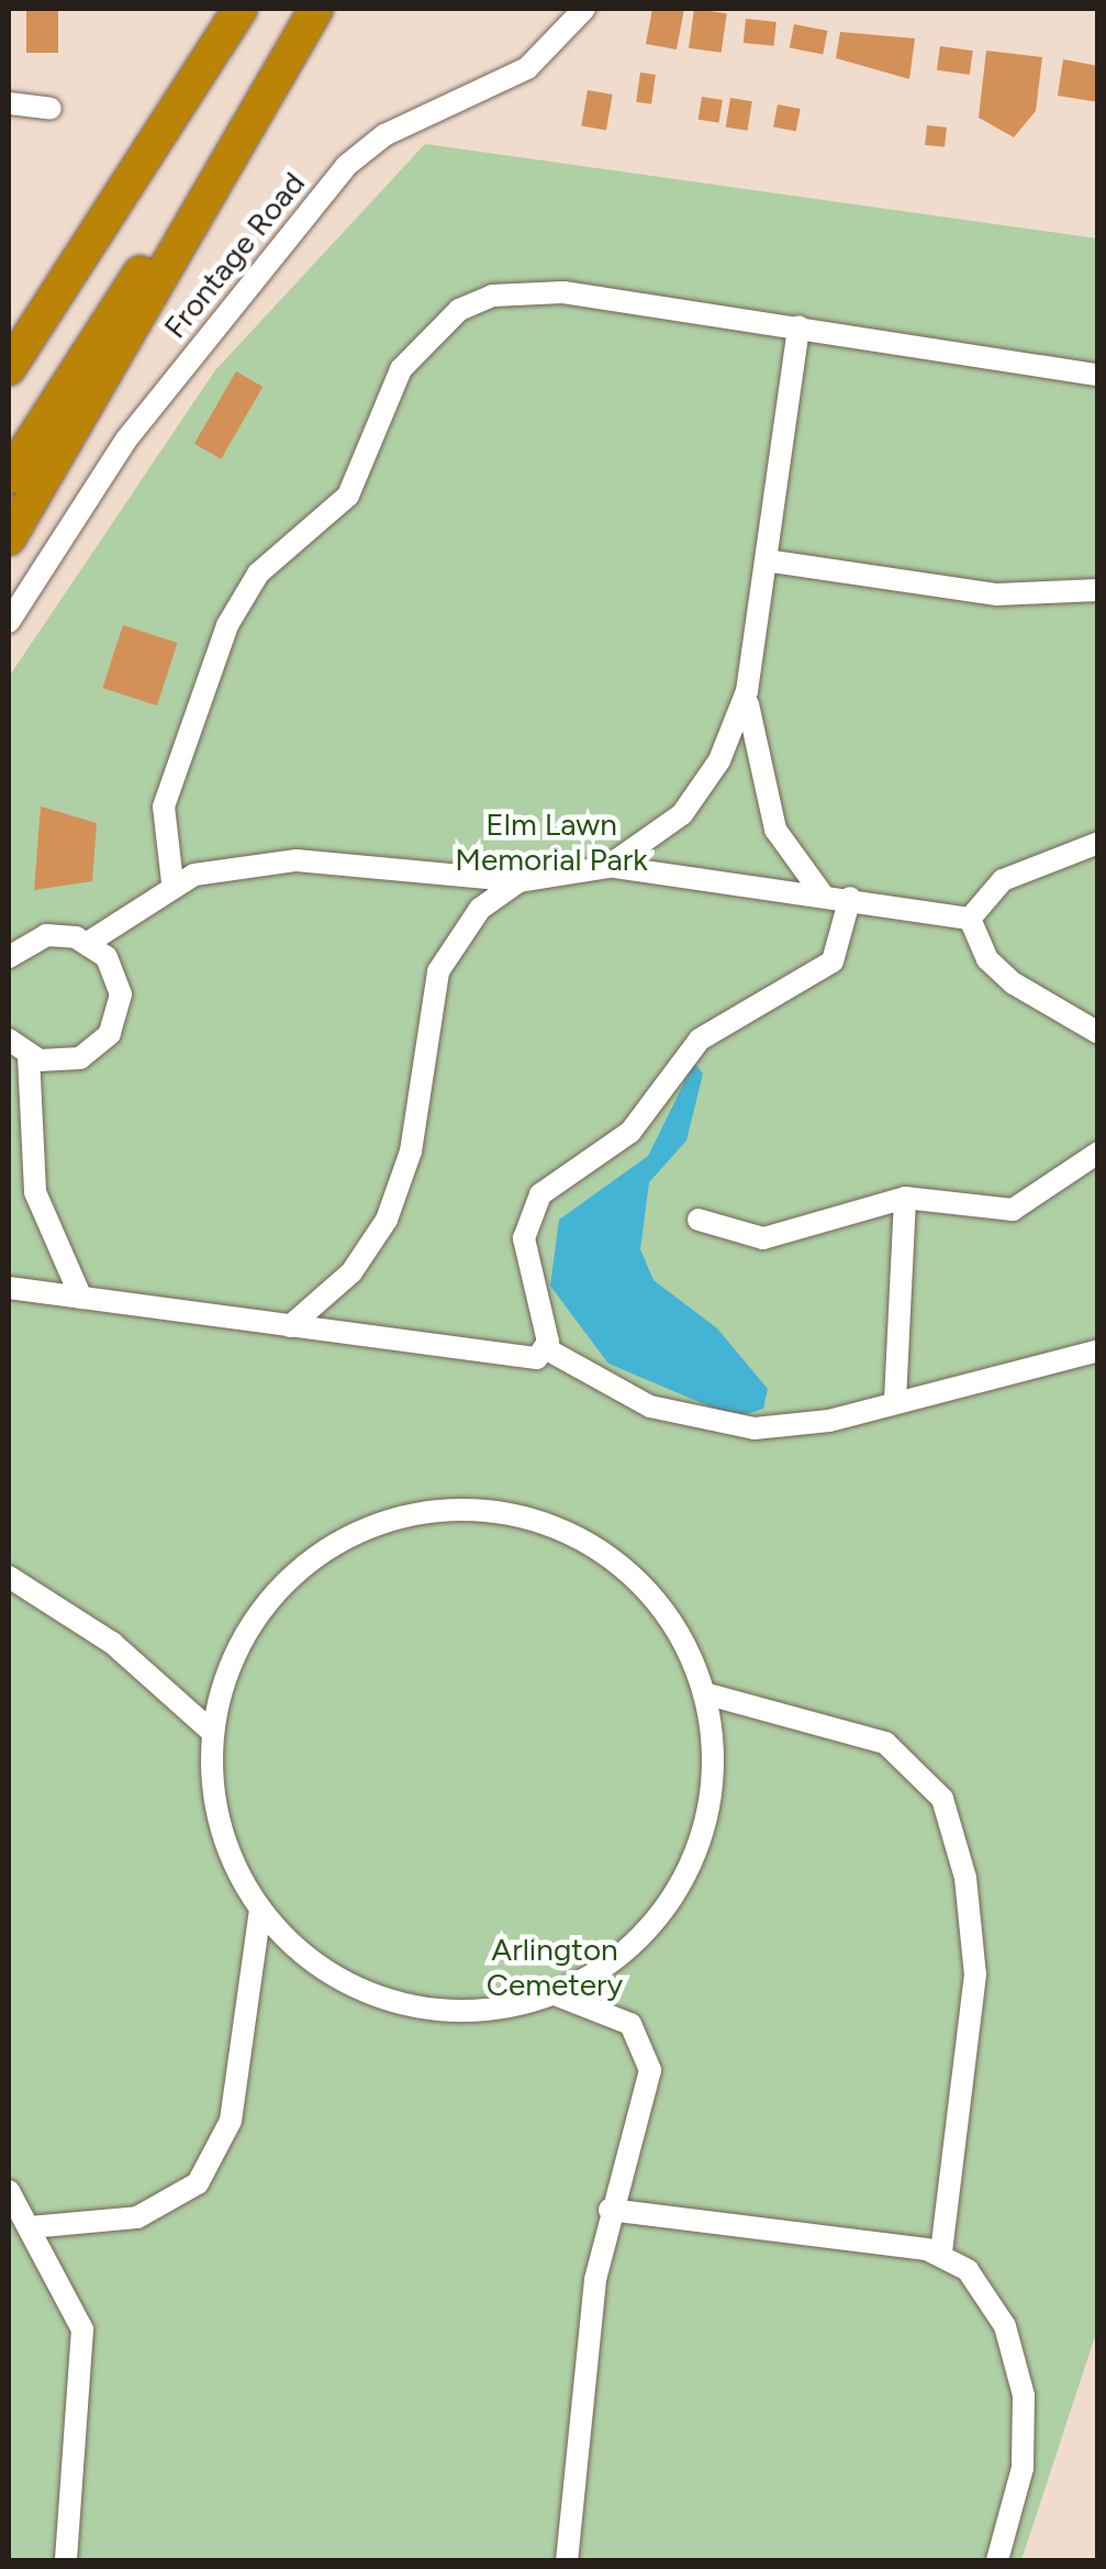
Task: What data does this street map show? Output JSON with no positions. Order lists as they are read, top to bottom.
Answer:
{
  "streets": {
    "street": ["Frontage Road"]
  },
  "parks": ["Elm Lawn Memorial Park", "Arlington Cemetery"]
}
